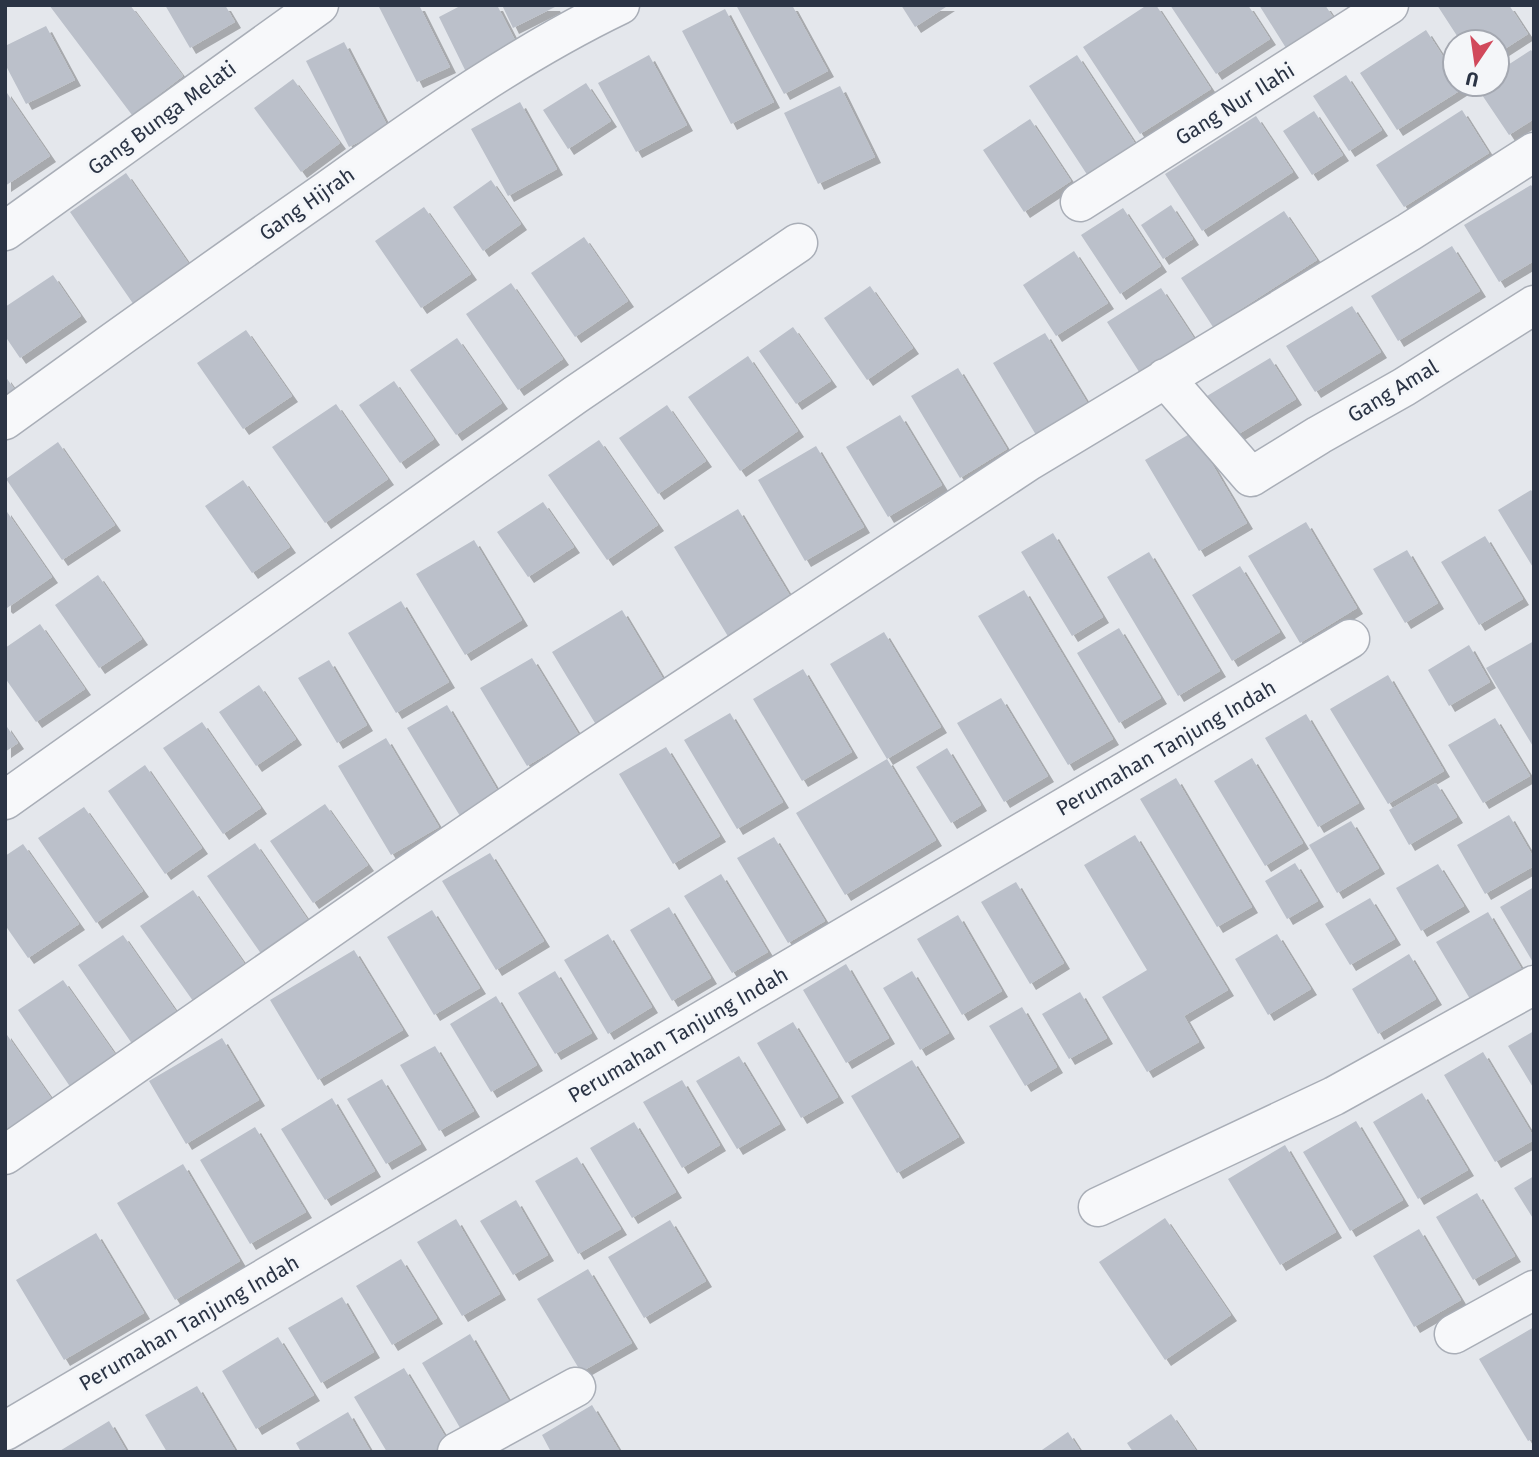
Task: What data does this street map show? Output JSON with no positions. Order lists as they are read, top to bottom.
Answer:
{
  "streets": {
    "street": [
      "Gang Nur Ilahi",
      "Gang Bunga Melati",
      "Gang Hijrah",
      "Gang Amal",
      "Perumahan Tanjung Indah"
    ]
  },
  "north": "bottom"
}
